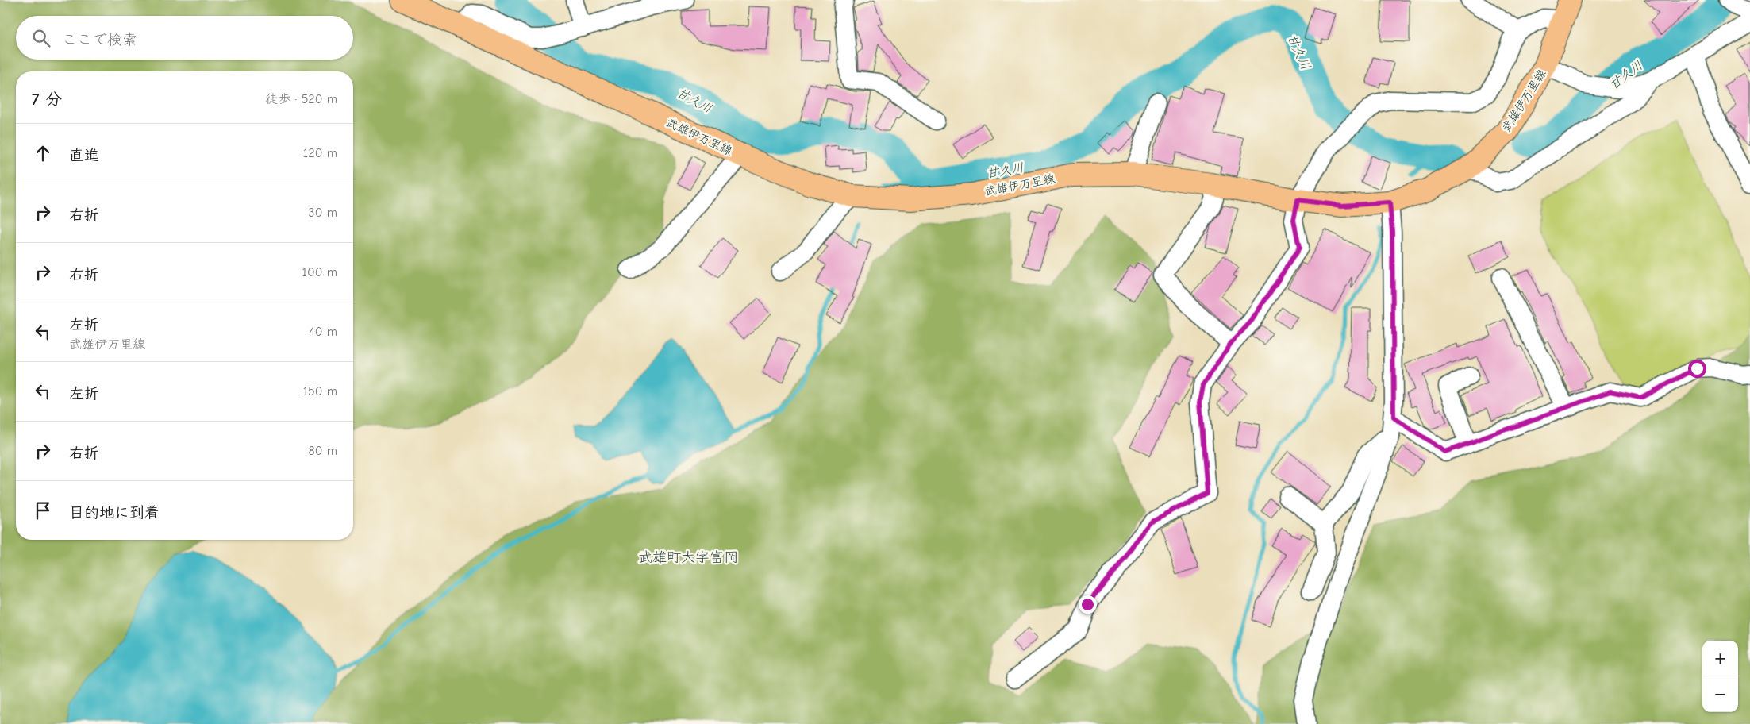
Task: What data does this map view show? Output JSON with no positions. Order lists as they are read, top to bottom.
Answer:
{
  "streets": {
    "main road": ["武雄伊万里線"]
  },
  "districts": ["武雄町大字富岡"],
  "water": ["甘久川"],
  "page": {
    "search": "ここで検索",
    "heading": ["7 分", "徒歩 · 520 m"],
    "list": [
      ["直進", "120 m"],
      ["右折", "30 m"],
      ["右折", "100 m"],
      ["左折", "武雄伊万里線", "40 m"],
      ["左折", "150 m"],
      ["右折", "80 m"],
      "目的地に到着"
    ],
    "map_buttons": ["+", "−"]
  }
}
